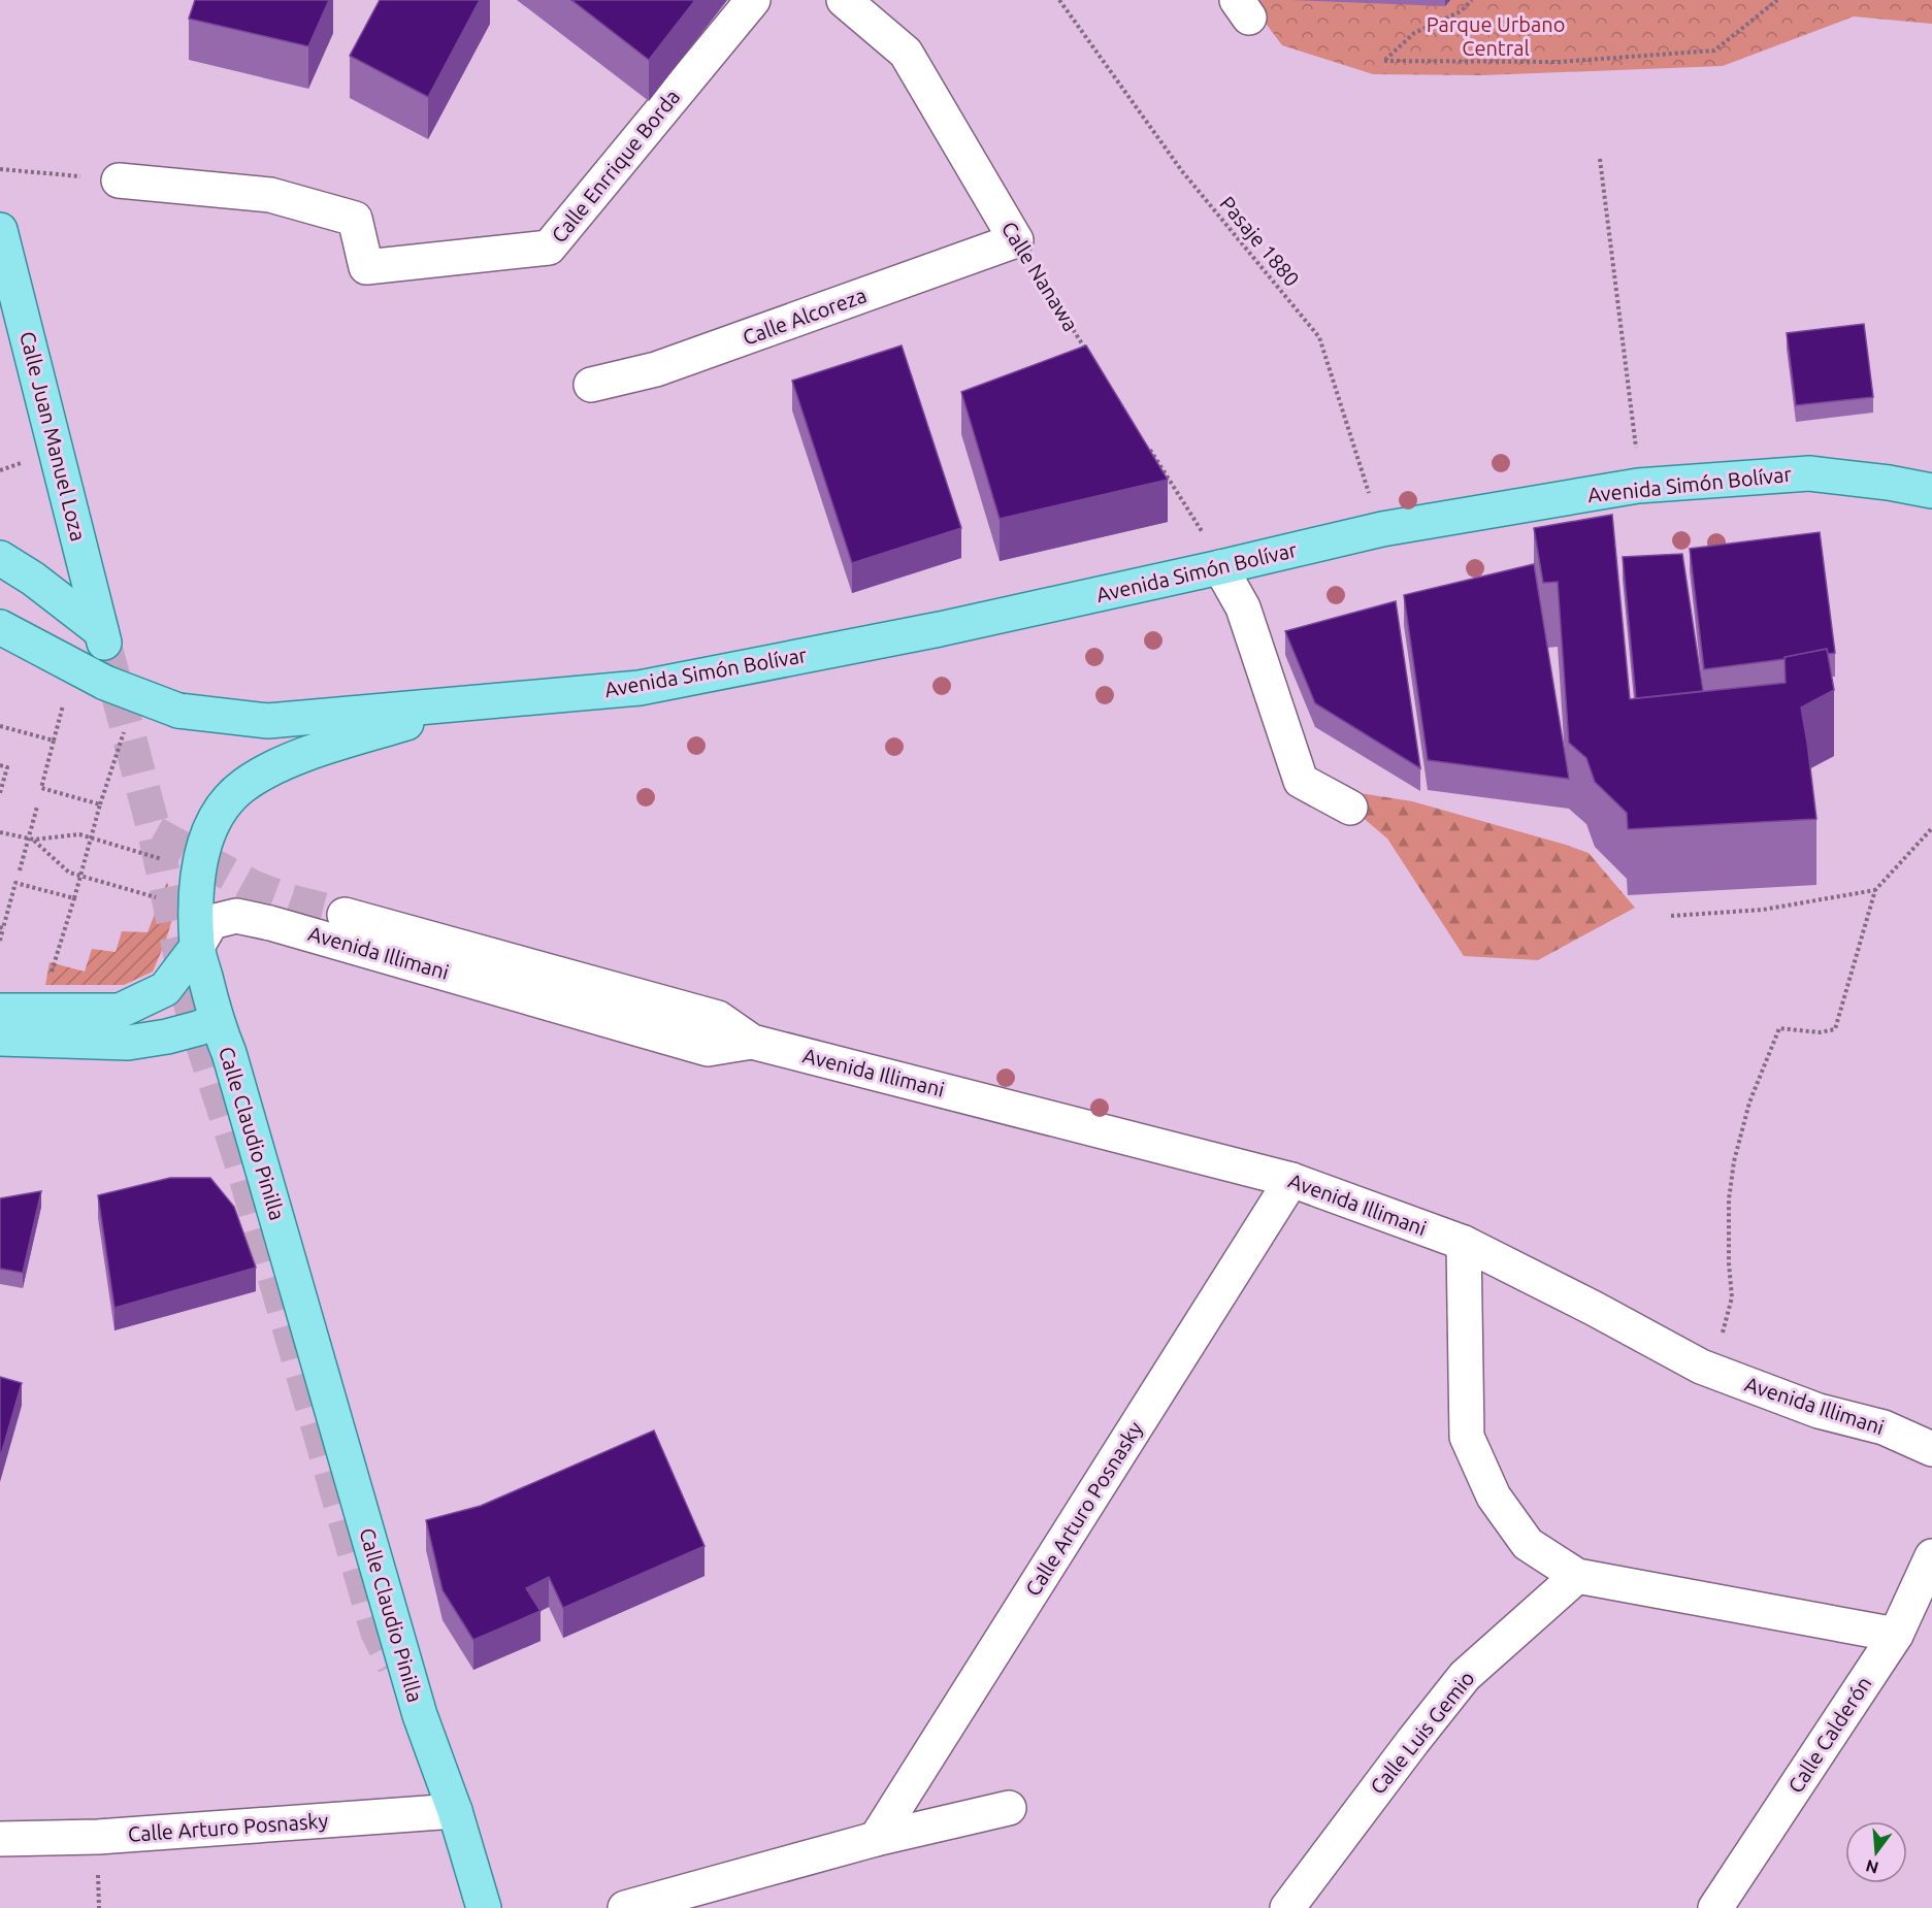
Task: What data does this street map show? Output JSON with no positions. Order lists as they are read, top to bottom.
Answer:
{
  "streets": {
    "main road": ["Calle Juan Manuel Loza", "Avenida Simón Bolívar", "Calle Claudio Pinilla"],
    "street": [
      "Calle Enrrique Borda",
      "Calle Nanawa",
      "Calle Alcoreza",
      "Avenida Illimani",
      "Calle Arturo Posnasky",
      "Calle Luis Gemio",
      "Calle Calderón"
    ],
    "path": ["Pasaje 1880"]
  },
  "crossings": [
    ["Pasaje 1880", "Avenida Simón Bolívar"],
    ["Calle Nanawa", "Calle Alcoreza"],
    ["Avenida Simón Bolívar", "Calle Claudio Pinilla"],
    ["Avenida Illimani", "Calle Claudio Pinilla"],
    ["Avenida Illimani", "Calle Arturo Posnasky"],
    ["Calle Claudio Pinilla", "Calle Arturo Posnasky"]
  ],
  "parks": ["Parque Urbano Central"],
  "north": "bottom"
}
